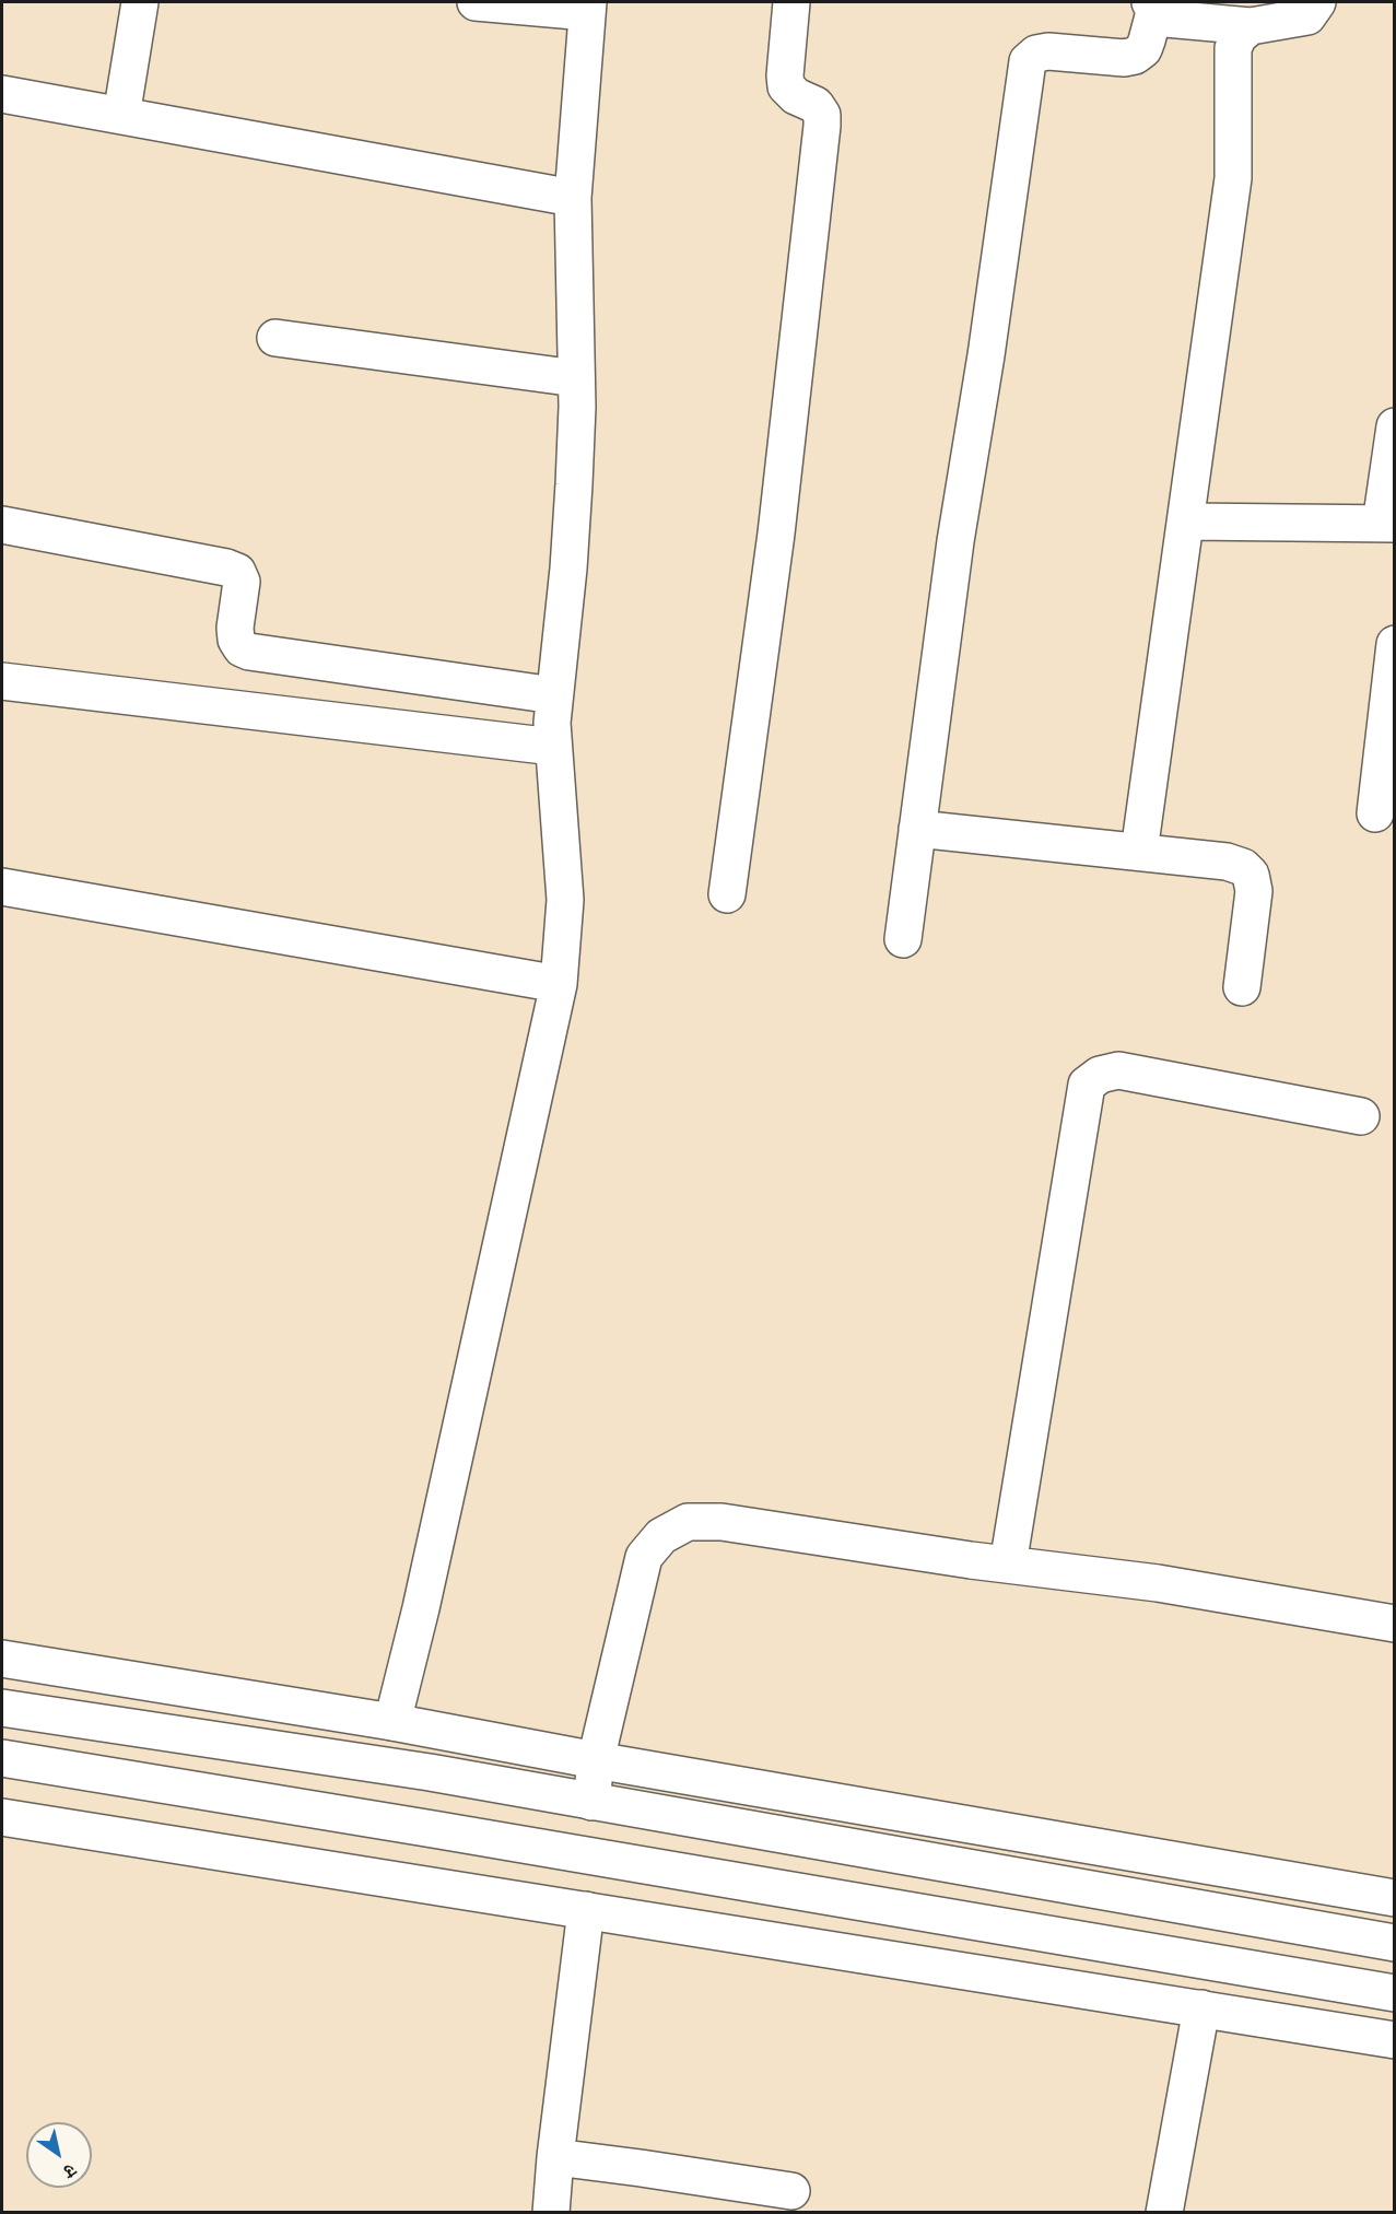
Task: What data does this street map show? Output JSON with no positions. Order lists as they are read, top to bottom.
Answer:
{
  "north": "bottom right"
}
